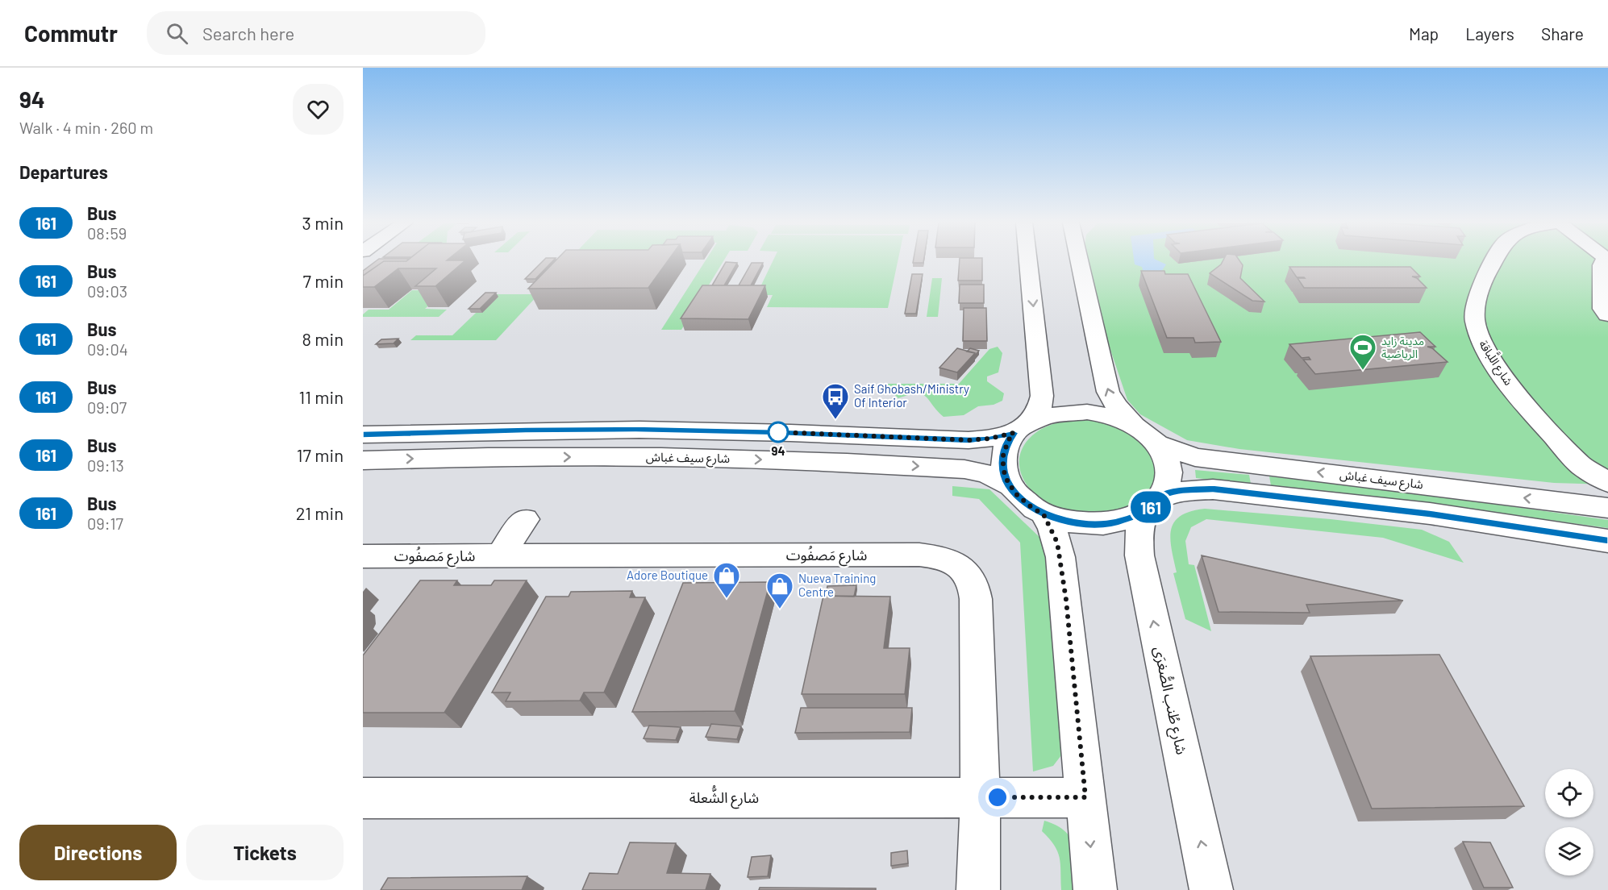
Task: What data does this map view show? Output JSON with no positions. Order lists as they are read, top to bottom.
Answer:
{
  "streets": {
    "street": [
      "شارع اللَّباقة",
      "شارع سيف غباش",
      "شارع مَصفُوت",
      "شارع طُنب الصُّغرَى",
      "شارع الشُّعلة"
    ]
  },
  "crossings": [
    ["شارع سيف غباش", "شارع طُنب الصُّغرَى"],
    ["شارع مَصفُوت", "شارع الشُّعلة"]
  ],
  "places": {
    "sports": ["مدينة زايد الرياضية"],
    "bus stop": ["Saif Ghobash/Ministry Of Interior"],
    "other": ["94"],
    "shop": ["Adore Boutique", "Nueva Training Centre"]
  },
  "lines": ["bus line 161"],
  "page": {
    "header": "Commutr",
    "search": "Search here",
    "nav": ["Map", "Layers", "Share"],
    "heading": [
      ["94", "Walk · 4 min · 260 m"],
      "Departures"
    ],
    "on_map": "161",
    "list": [
      {
        "mark": "161",
        "name": "Bus",
        "note": "08:59",
        "value": "3 min"
      },
      {
        "mark": "161",
        "name": "Bus",
        "note": "09:03",
        "value": "7 min"
      },
      {
        "mark": "161",
        "name": "Bus",
        "note": "09:04",
        "value": "8 min"
      },
      {
        "mark": "161",
        "name": "Bus",
        "note": "09:07",
        "value": "11 min"
      },
      {
        "mark": "161",
        "name": "Bus",
        "note": "09:13",
        "value": "17 min"
      },
      {
        "mark": "161",
        "name": "Bus",
        "note": "09:17",
        "value": "21 min"
      }
    ],
    "buttons": ["Directions", "Tickets"]
  }
}
